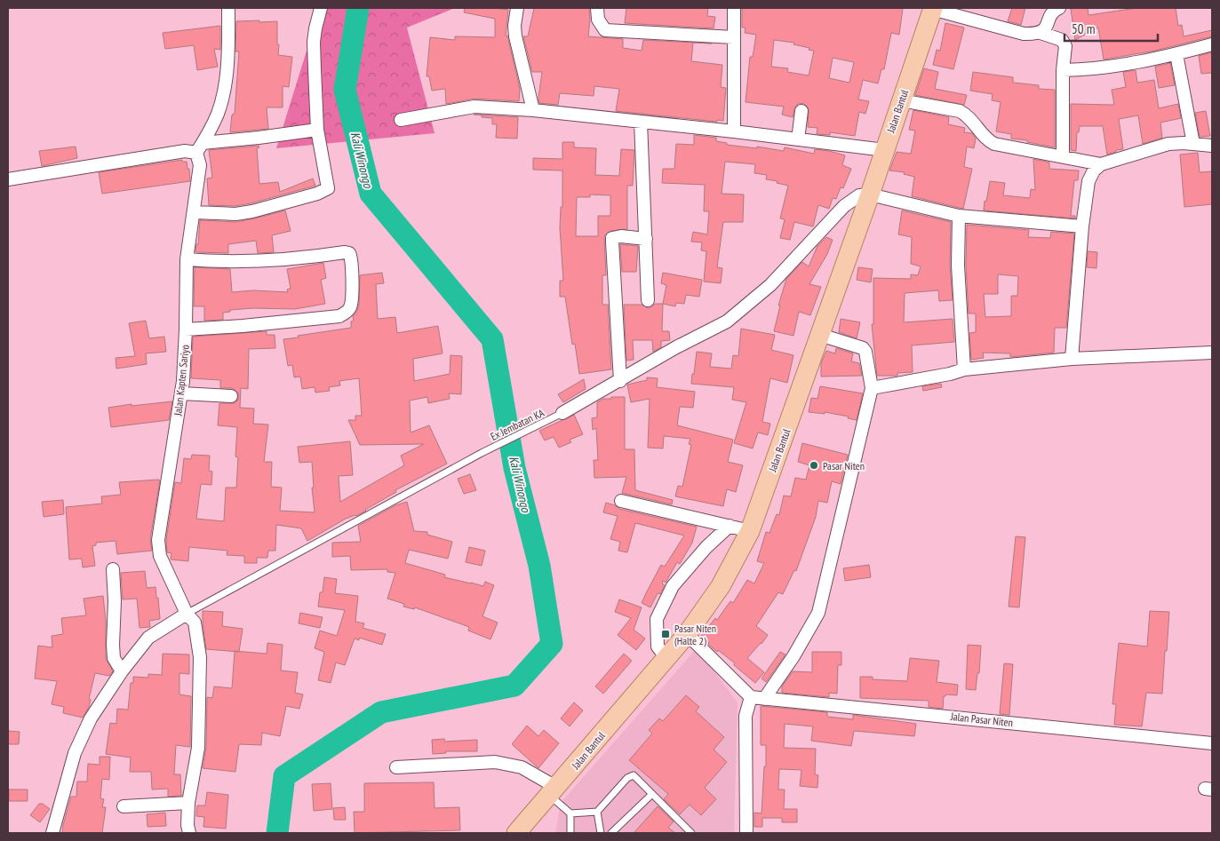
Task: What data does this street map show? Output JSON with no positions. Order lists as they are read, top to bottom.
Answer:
{
  "streets": {
    "main road": ["Jalan Bantul"],
    "street": ["Jalan Kapten Sariyo", "Jalan Pasar Niten"],
    "lane": ["Ex Jembatan KA"]
  },
  "crossings": [
    ["Jalan Kapten Sariyo", "Ex Jembatan KA"]
  ],
  "water": ["Kali Winongo"],
  "places": {
    "other": ["Pasar Niten"],
    "transit": ["Pasar Niten (Halte 2)"]
  },
  "scale_bar": "50 m"
}
